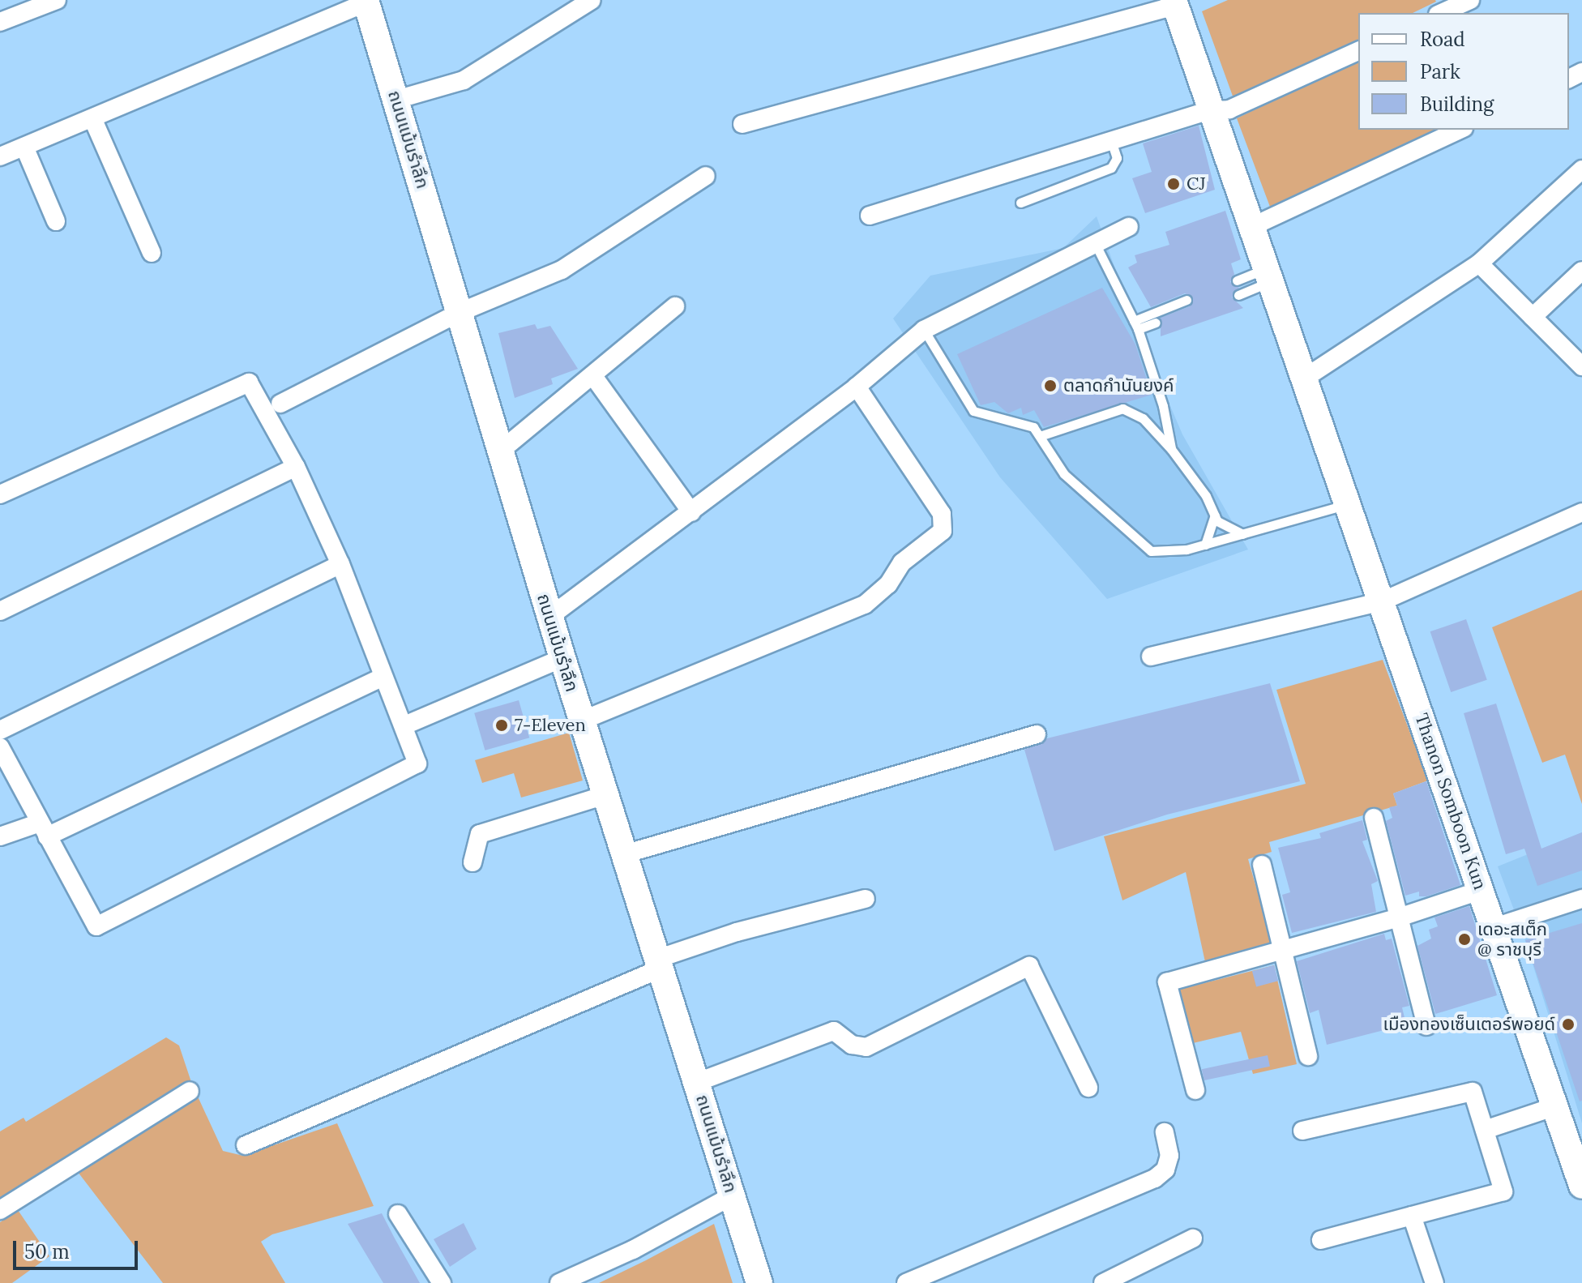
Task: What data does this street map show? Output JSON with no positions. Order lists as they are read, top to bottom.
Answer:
{
  "streets": {
    "street": ["ถนนแม้นรำลึก", "Thanon Somboon Kun"]
  },
  "places": [
    "CJ",
    "ตลาดกำนันยงค์",
    "7-Eleven",
    "เดอะสเต็ก @ ราชบุรี",
    "เมืองทองเซ็นเตอร์พอยด์"
  ],
  "legend": ["Road", "Park", "Building"],
  "scale_bar": "50 m"
}
